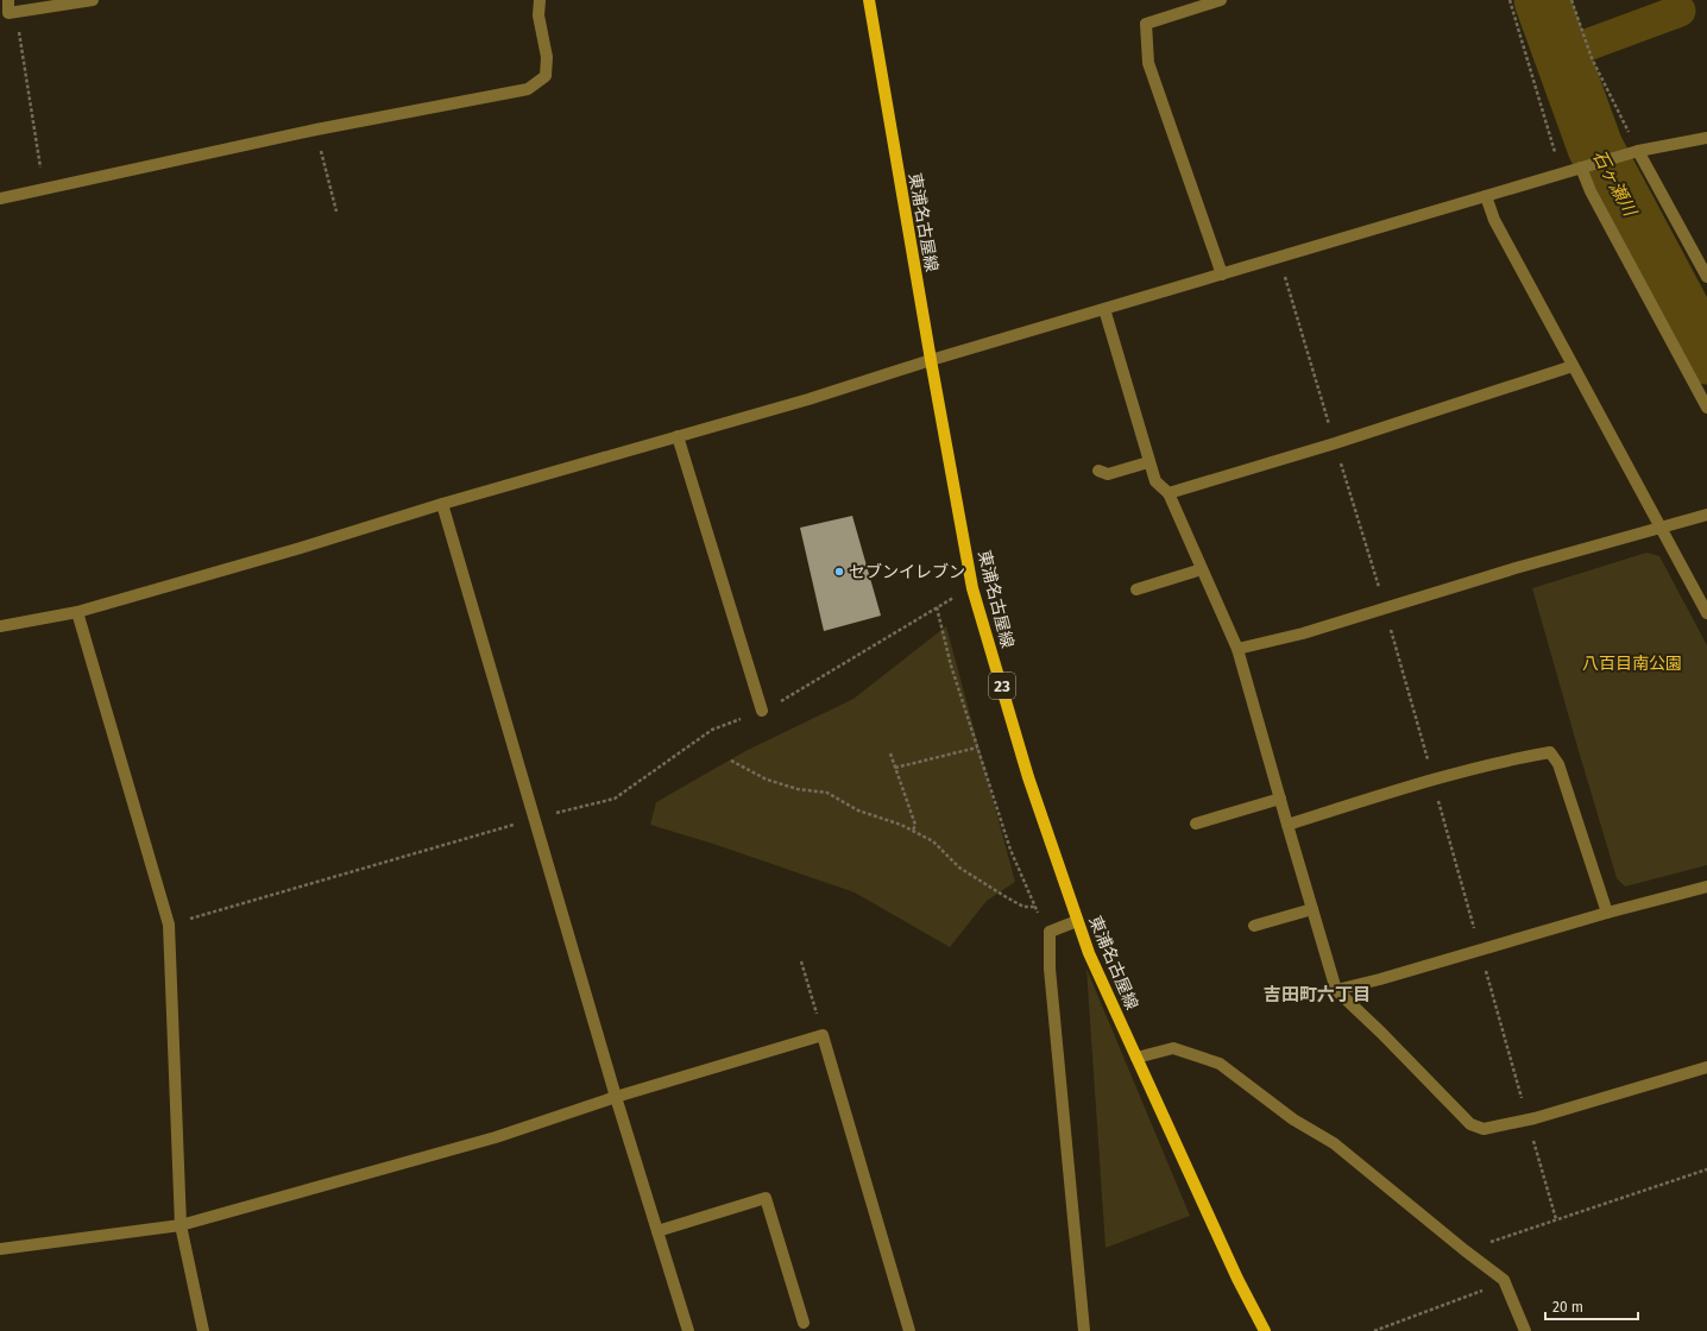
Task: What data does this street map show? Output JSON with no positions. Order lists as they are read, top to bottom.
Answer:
{
  "streets": {
    "main road": ["東浦名古屋線", "23"]
  },
  "districts": ["吉田町六丁目"],
  "water": ["石ヶ瀬川"],
  "parks": ["八百目南公園"],
  "places": ["セブンイレブン"],
  "scale_bar": "20 m"
}
